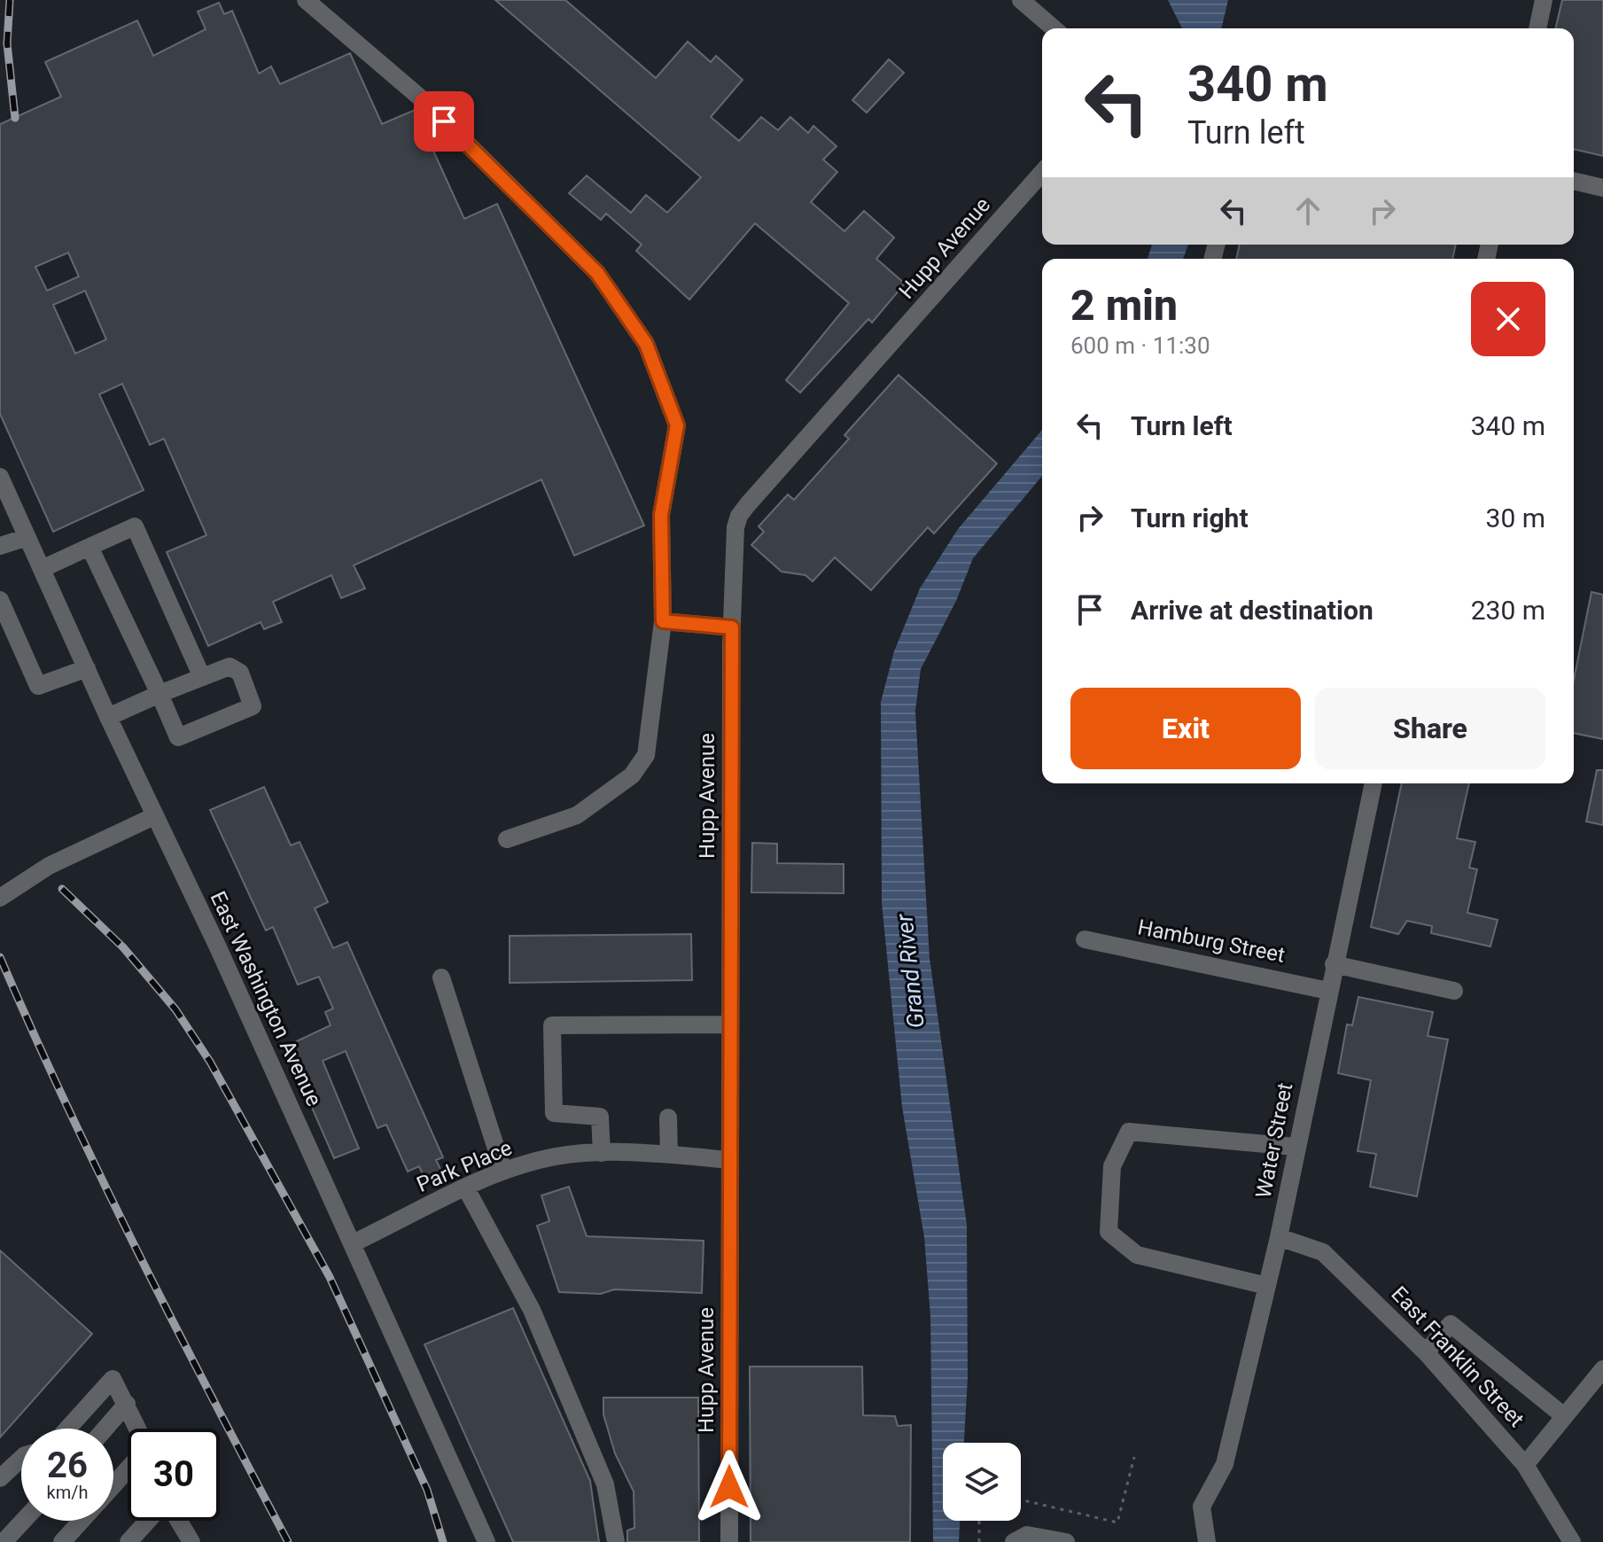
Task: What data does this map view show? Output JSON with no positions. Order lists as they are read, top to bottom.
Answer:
{
  "streets": {
    "street": [
      "Hupp Avenue",
      "Hamburg Street",
      "East Washington Avenue",
      "Water Street",
      "Park Place",
      "East Franklin Street"
    ]
  },
  "crossings": [
    ["Hupp Avenue", "Park Place"],
    ["Hamburg Street", "Water Street"],
    ["East Washington Avenue", "Park Place"],
    ["Water Street", "East Franklin Street"]
  ],
  "water": ["Grand River"],
  "page": {
    "turn": ["340 m", "Turn left"],
    "heading": ["2 min", "600 m · 11:30"],
    "list": [
      {
        "name": "Turn left",
        "value": "340 m"
      },
      {
        "name": "Turn right",
        "value": "30 m"
      },
      {
        "name": "Arrive at destination",
        "value": "230 m"
      }
    ],
    "buttons": ["Exit", "Share"],
    "speed": "26 km/h",
    "limit": "30"
  }
}
